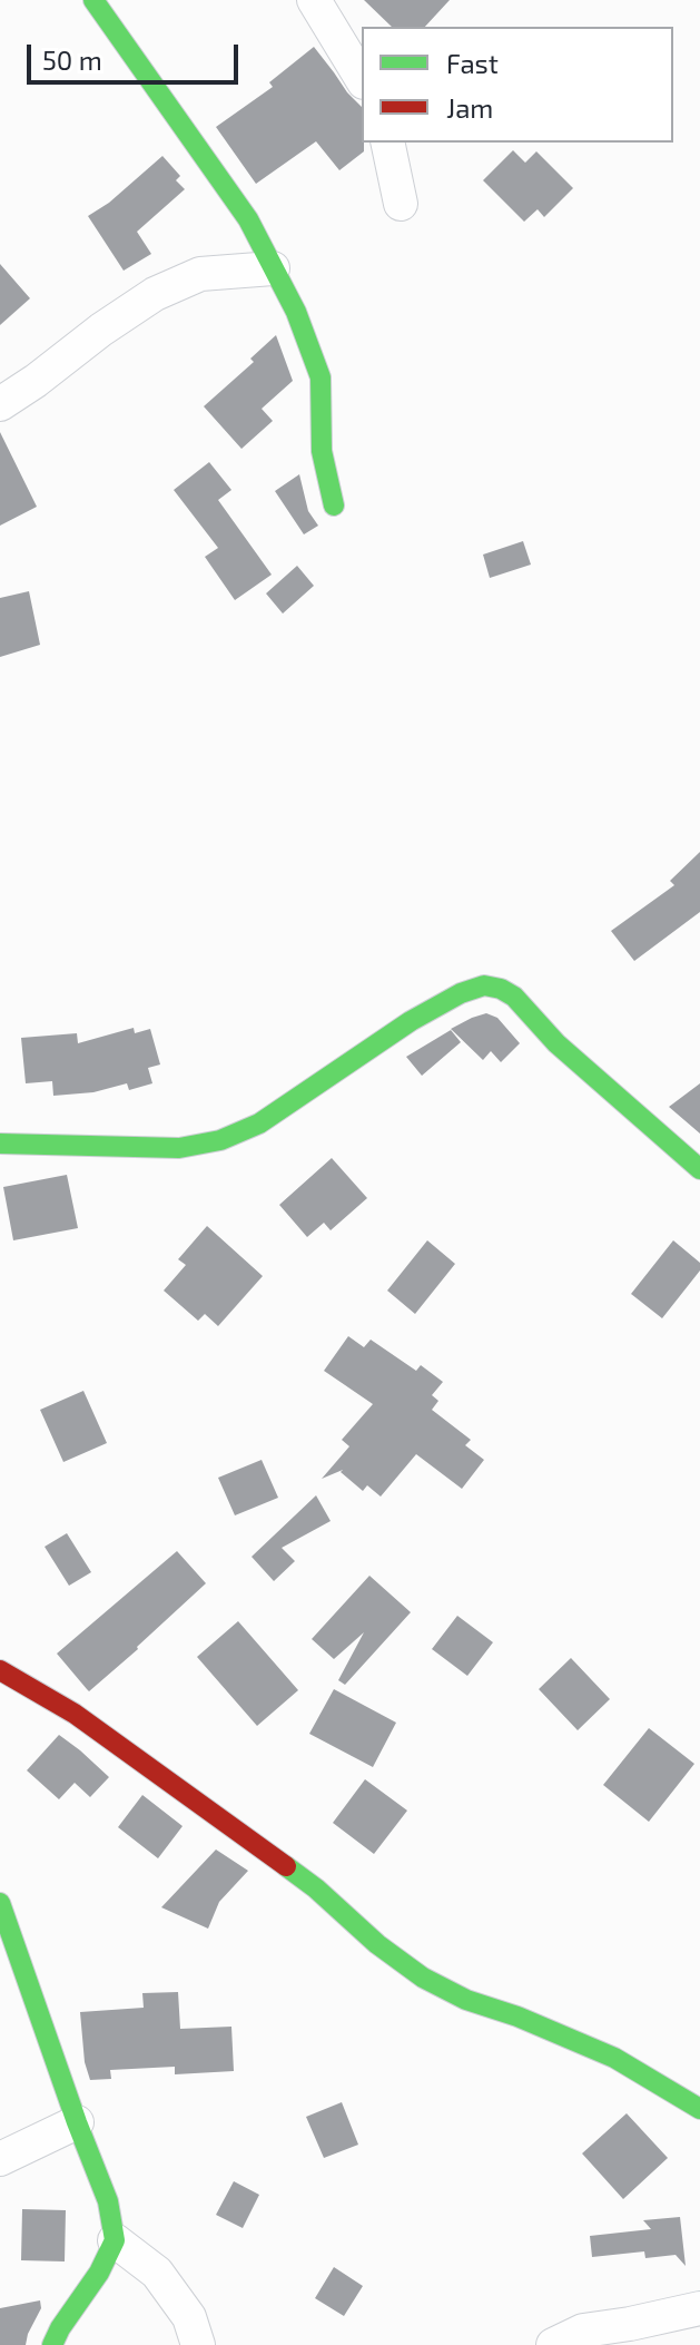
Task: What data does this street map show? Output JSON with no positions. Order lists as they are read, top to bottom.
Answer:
{
  "legend": ["Fast", "Jam"],
  "scale_bar": "50 m"
}
